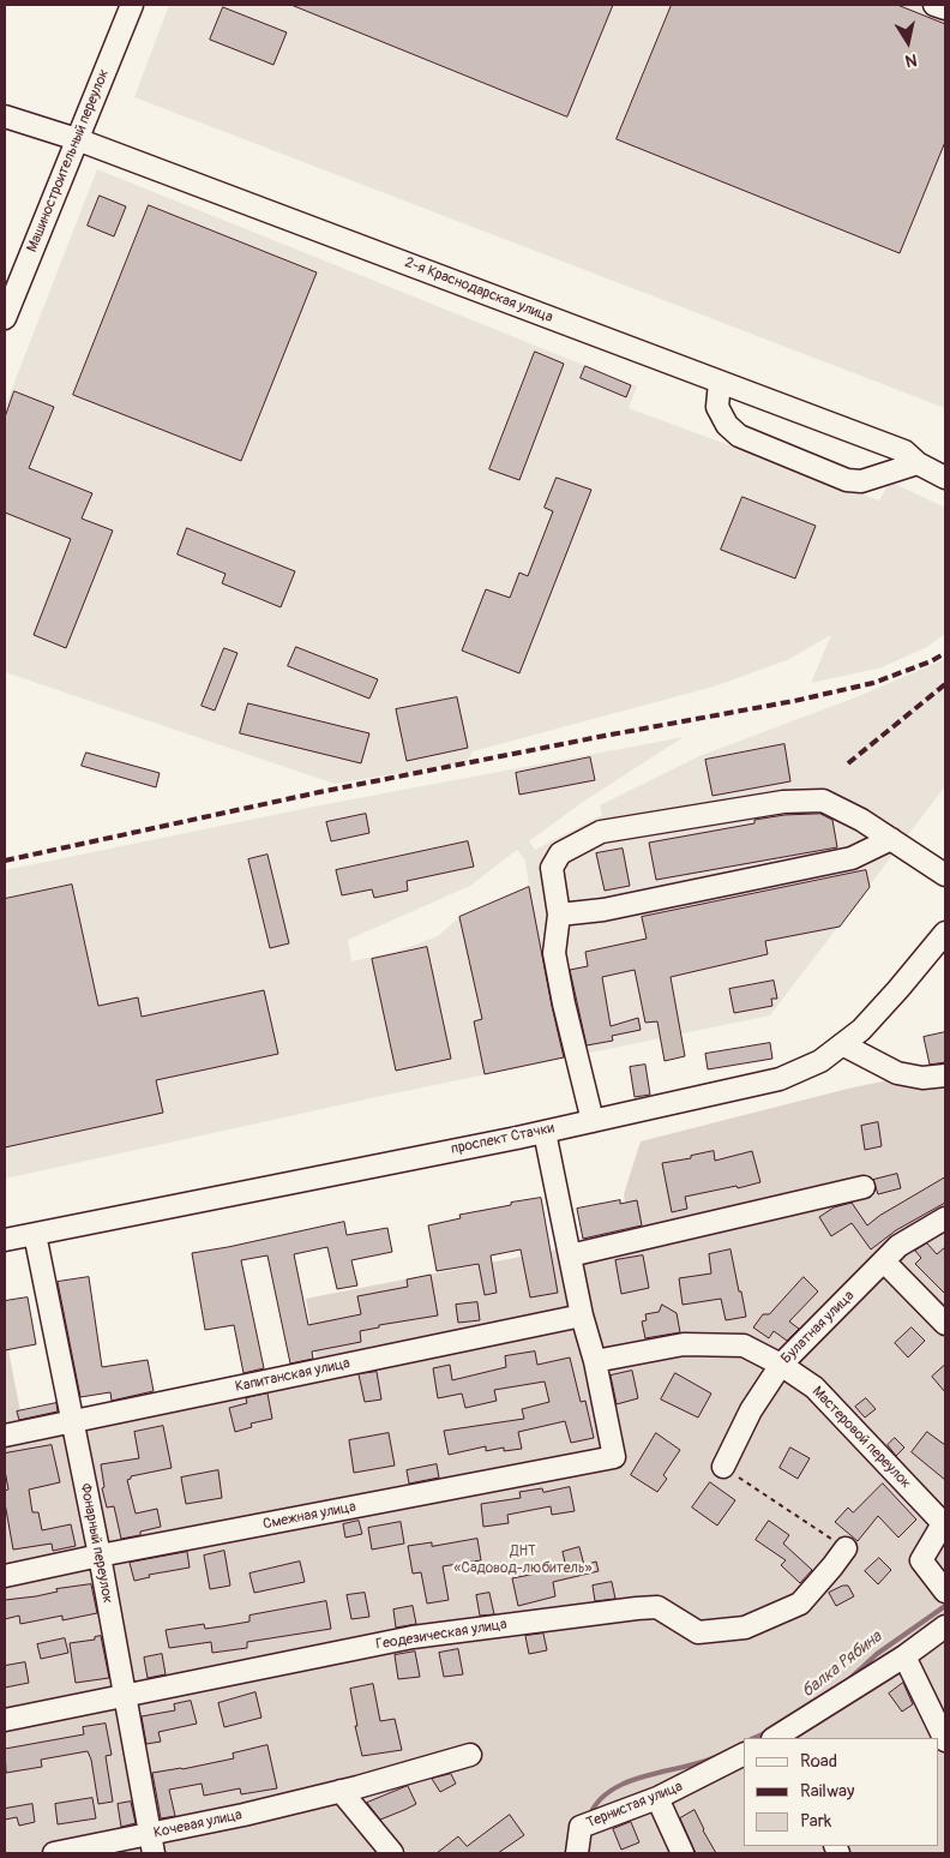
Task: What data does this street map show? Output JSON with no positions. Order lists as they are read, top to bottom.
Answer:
{
  "streets": {
    "street": [
      "Машиностроительный переулок",
      "2-я Краснодарская улица",
      "проспект Стачки",
      "Булатная улица",
      "Капитанская улица",
      "Мастеровой переулок",
      "Смежная улица",
      "Фонарный переулок",
      "Геодезическая улица",
      "Тернистая улица",
      "Кочевая улица"
    ]
  },
  "crossings": [
    ["Машиностроительный переулок", "2-я Краснодарская улица"],
    ["проспект Стачки", "Фонарный переулок"],
    ["Булатная улица", "Мастеровой переулок"],
    ["Капитанская улица", "Фонарный переулок"],
    ["Мастеровой переулок", "Смежная улица"],
    ["Смежная улица", "Фонарный переулок"],
    ["Фонарный переулок", "Геодезическая улица"],
    ["Фонарный переулок", "Кочевая улица"]
  ],
  "water": ["балка Рябина"],
  "parks": ["ДНТ «Садовод-любитель»"],
  "legend": ["Road", "Railway", "Park"],
  "north": "bottom"
}
